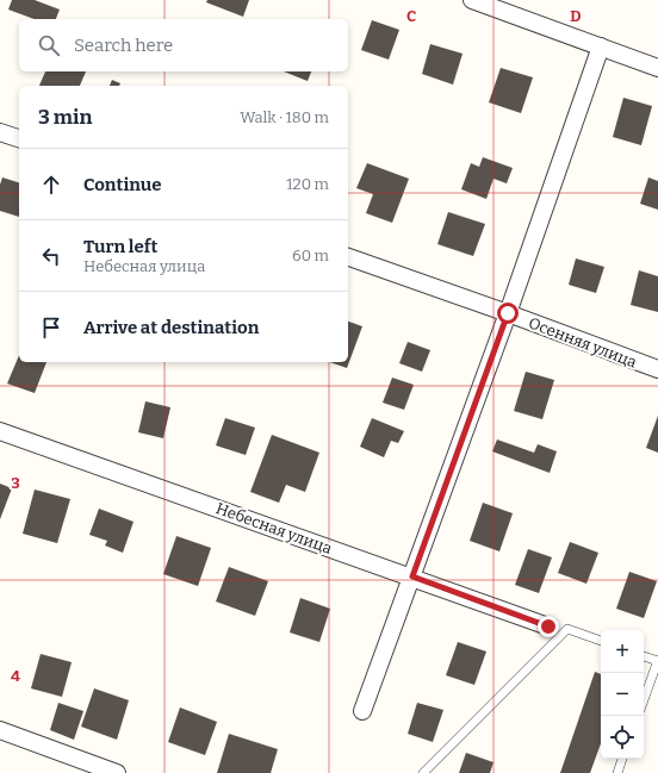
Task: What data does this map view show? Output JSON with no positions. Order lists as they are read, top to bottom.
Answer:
{
  "streets": {
    "street": ["Осенняя улица", "Небесная улица"]
  },
  "page": {
    "search": "Search here",
    "heading": ["3 min", "Walk · 180 m"],
    "list": [
      ["Continue", "120 m"],
      ["Turn left", "Небесная улица", "60 m"],
      "Arrive at destination"
    ],
    "map_buttons": ["+", "−"]
  },
  "grid": {
    "columns": ["C", "D"],
    "rows": ["3", "4"]
  }
}
